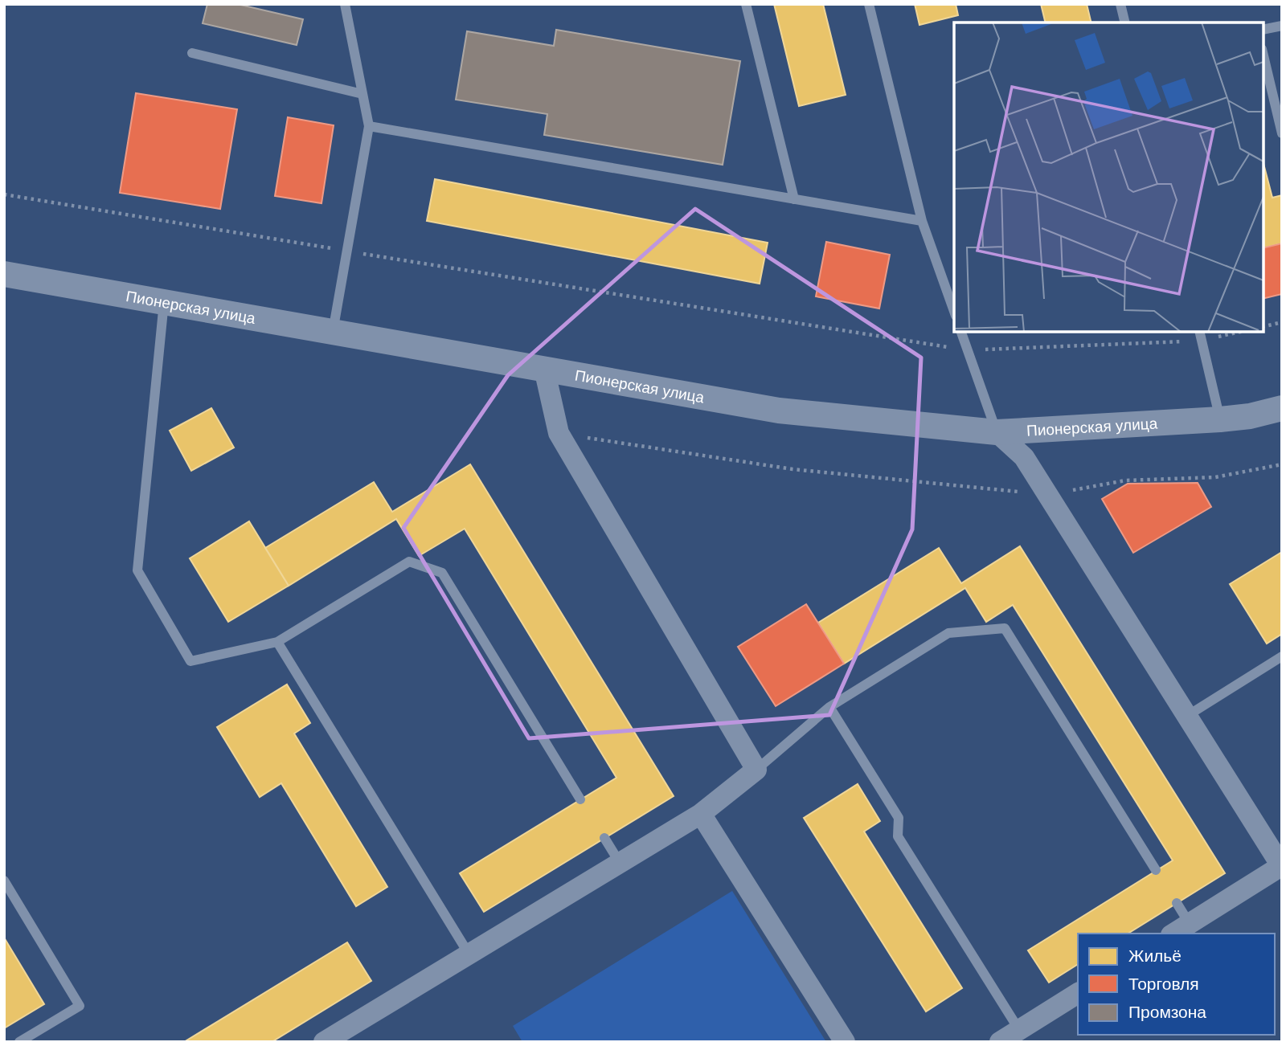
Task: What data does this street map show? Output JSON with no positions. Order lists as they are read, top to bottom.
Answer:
{
  "streets": {
    "street": ["Пионерская улица"]
  },
  "legend": ["Жильё", "Торговля", "Промзона"]
}
